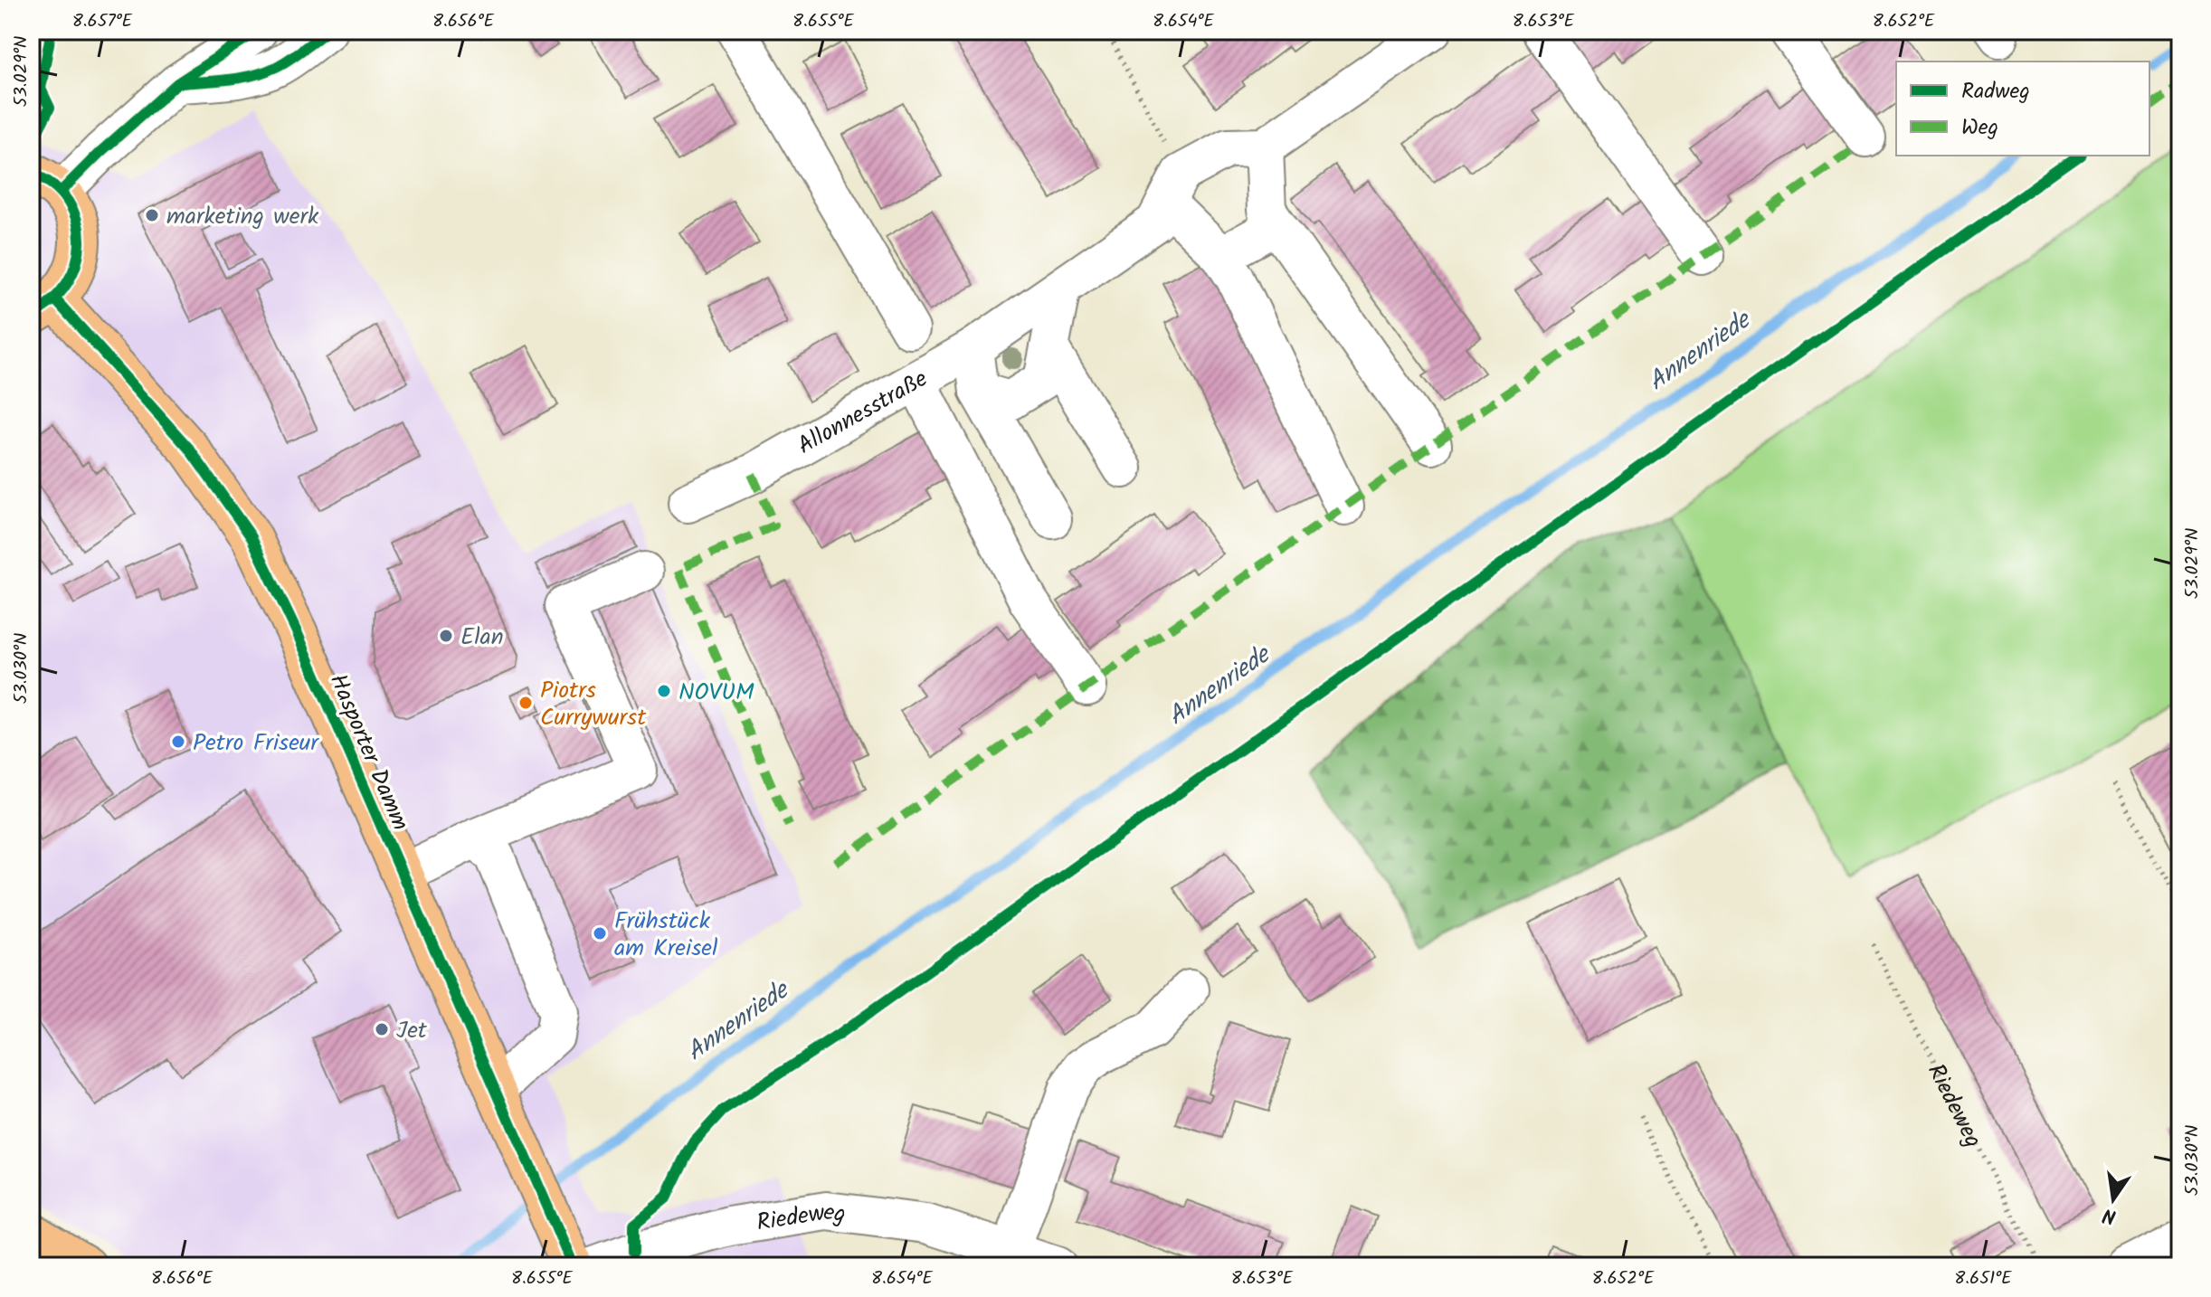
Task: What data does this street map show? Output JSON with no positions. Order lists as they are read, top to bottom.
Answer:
{
  "streets": {
    "main road": ["Hasporter Damm"],
    "street": ["Allonnesstraße", "Riedeweg"]
  },
  "water": ["Annenriede"],
  "places": [
    "marketing werk",
    "Elan",
    "NOVUM",
    "Piotrs Currywurst",
    "Petro Friseur",
    "Frühstück am Kreisel",
    "Jet"
  ],
  "legend": ["Radweg", "Weg"],
  "north": "bottom",
  "coordinates": [
    "8.657°E",
    "8.656°E",
    "8.655°E",
    "8.654°E",
    "8.653°E",
    "8.652°E",
    "53.029°N",
    "53.030°N",
    "8.651°E"
  ]
}
